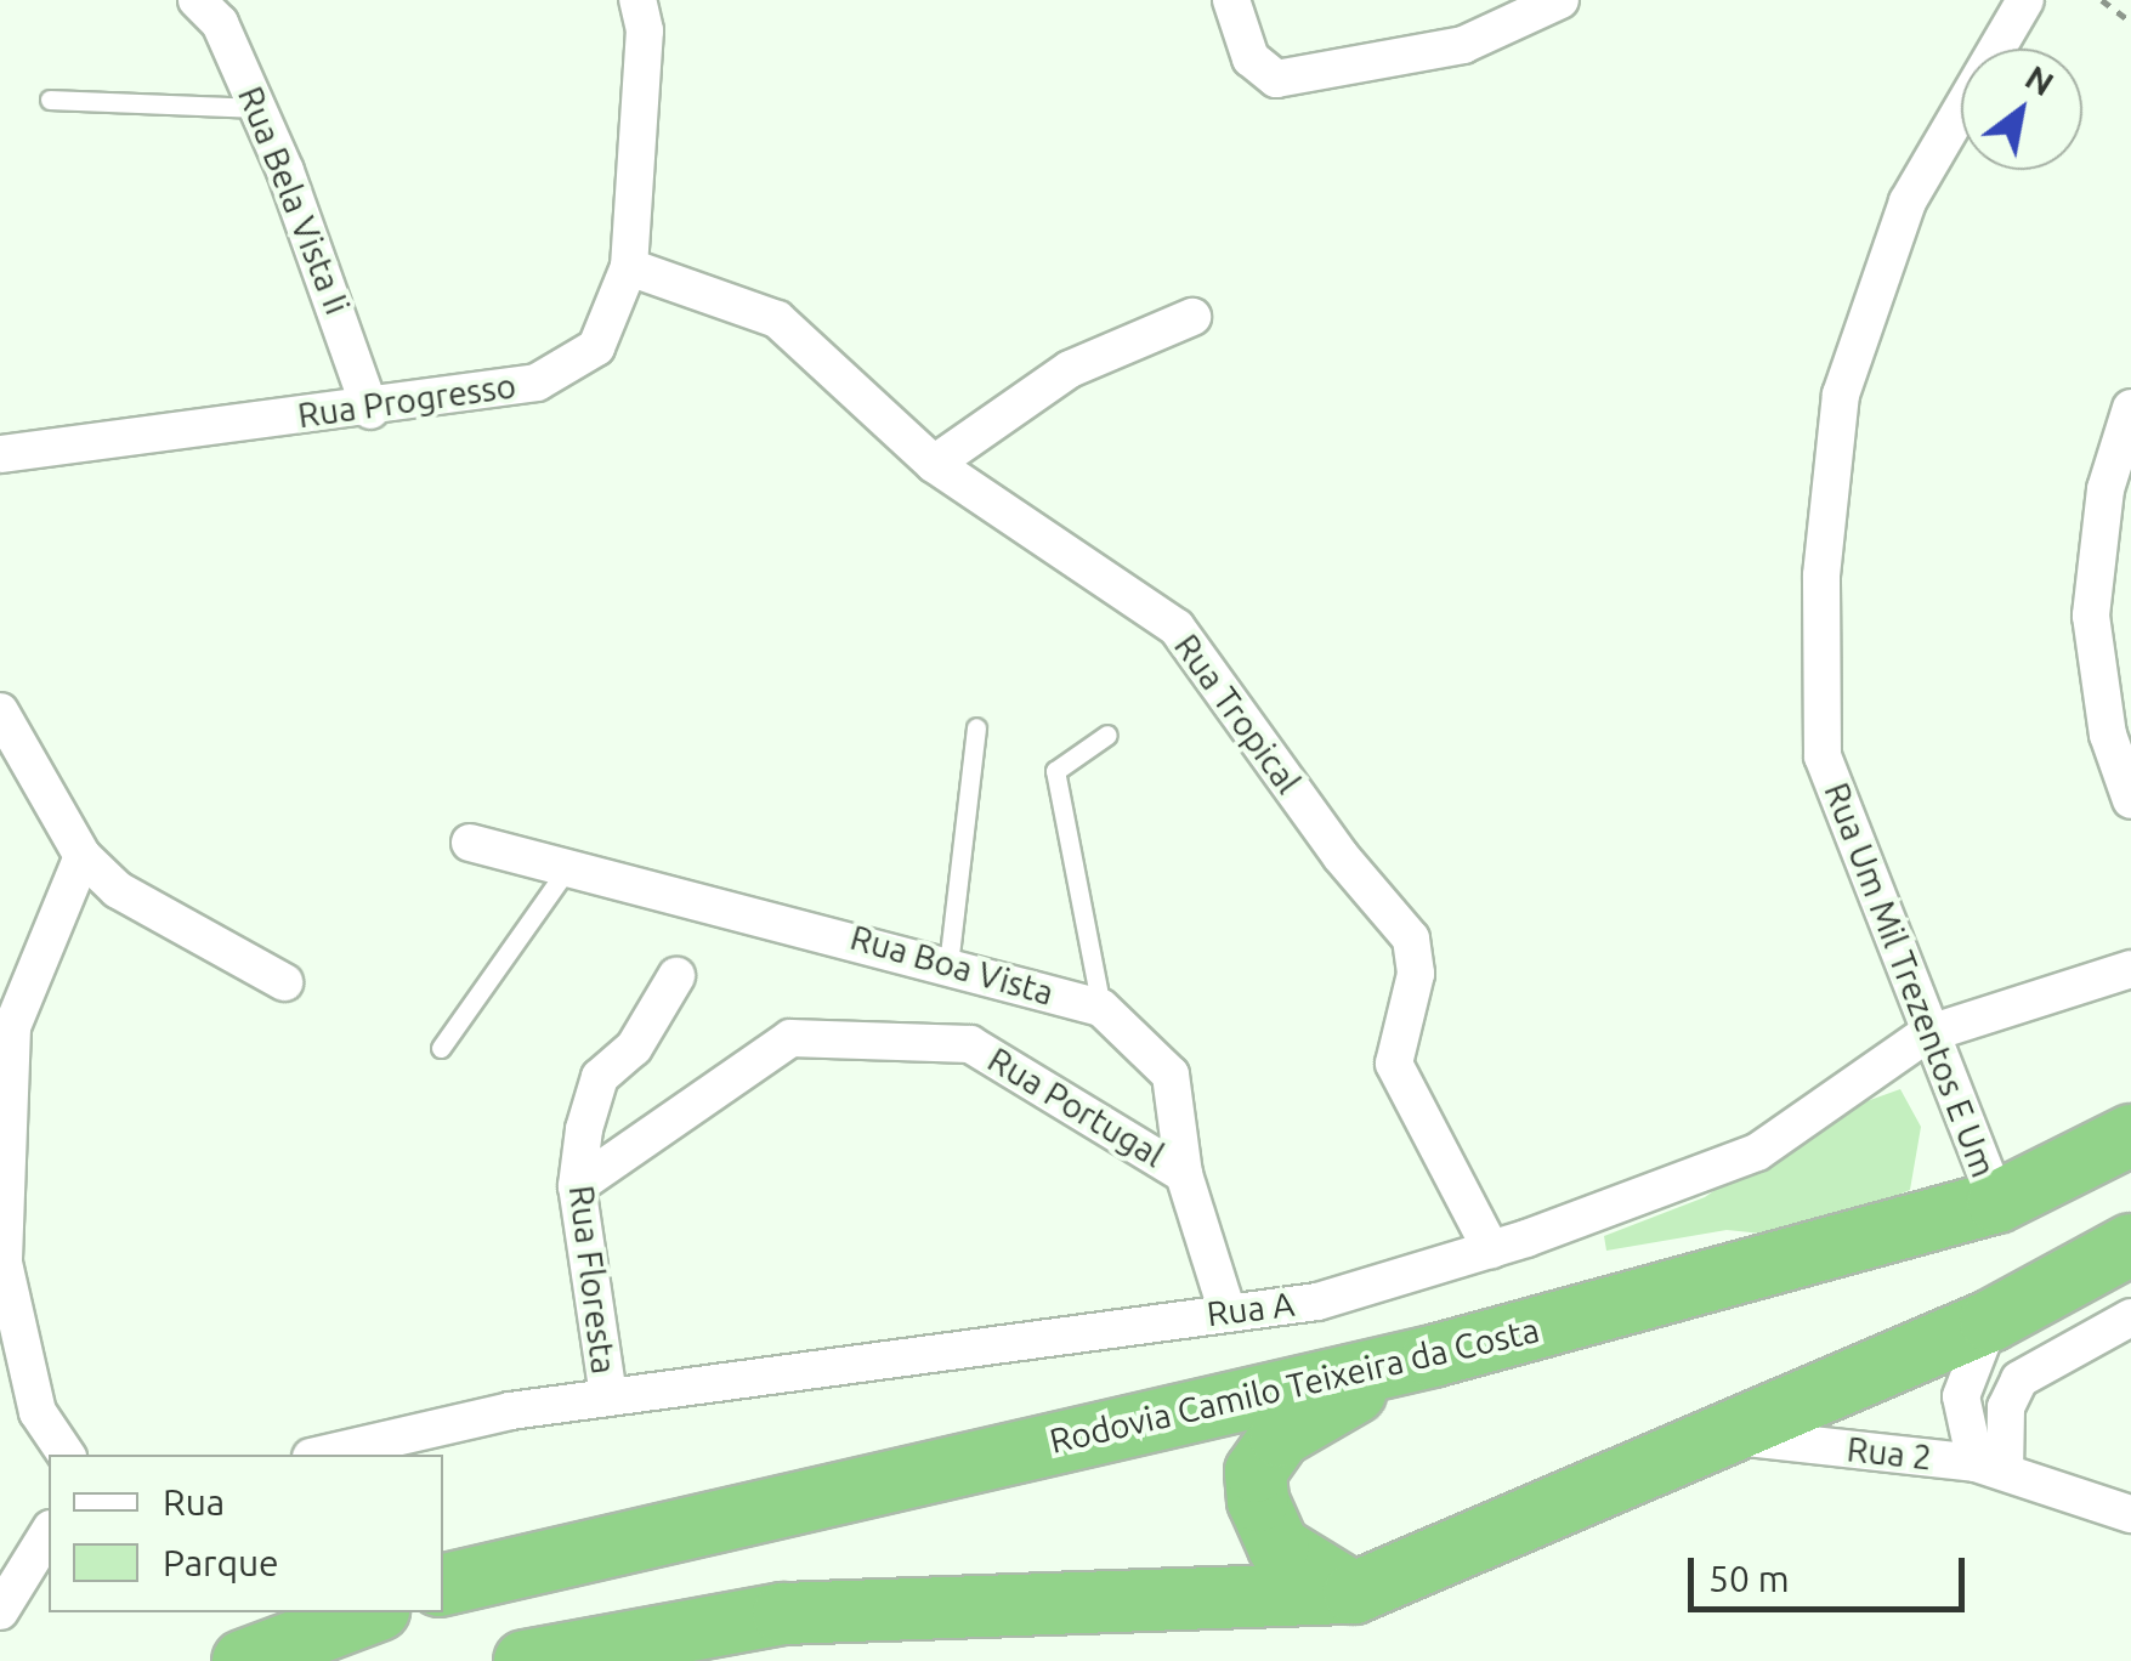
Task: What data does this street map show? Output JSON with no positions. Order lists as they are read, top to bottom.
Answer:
{
  "streets": {
    "highway": ["Rodovia Camilo Teixeira da Costa"],
    "street": [
      "Rua Bela Vista Ii",
      "Rua Progresso",
      "Rua Tropical",
      "Rua Boa Vista",
      "Rua Um Mil Trezentos E Um",
      "Rua Portugal",
      "Rua Floresta",
      "Rua A",
      "Rua 2"
    ]
  },
  "crossings": [
    ["Rua Bela Vista Ii", "Rua Progresso"],
    ["Rua Progresso", "Rua Tropical"],
    ["Rua Tropical", "Rua A"],
    ["Rua Boa Vista", "Rua Portugal"],
    ["Rua Boa Vista", "Rua A"],
    ["Rua Um Mil Trezentos E Um", "Rua A"],
    ["Rua Um Mil Trezentos E Um", "Rodovia Camilo Teixeira da Costa"],
    ["Rua Portugal", "Rua Floresta"],
    ["Rua Floresta", "Rua A"]
  ],
  "legend": ["Rua", "Parque"],
  "scale_bar": "50 m",
  "north": "top right"
}
